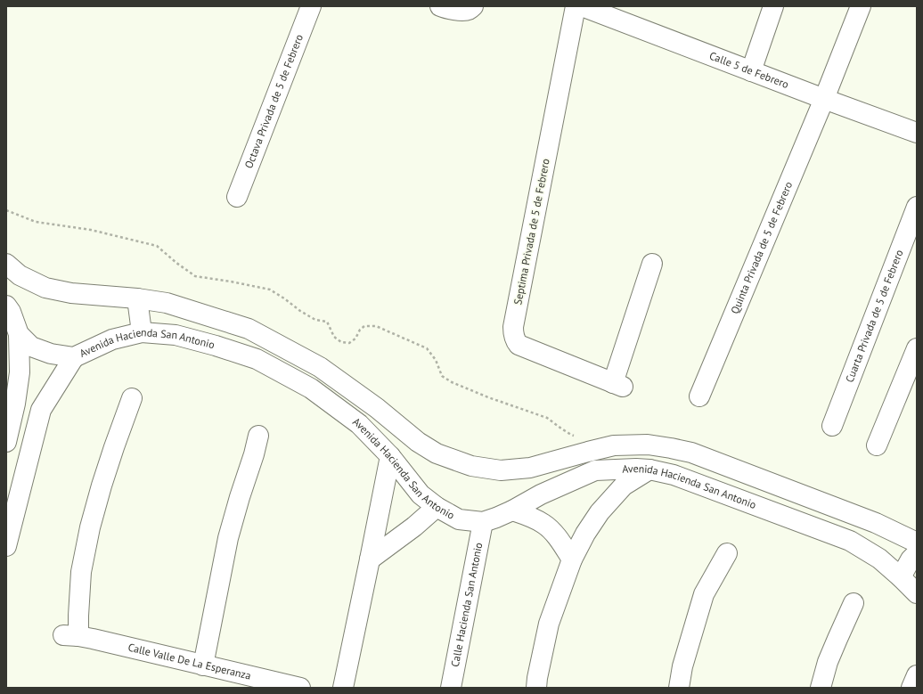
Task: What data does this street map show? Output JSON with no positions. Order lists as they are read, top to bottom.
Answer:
{
  "streets": {
    "street": [
      "Calle 5 de Febrero",
      "Octava Privada de 5 de Febrero",
      "Septima Privada de 5 de Febrero",
      "Quinta Privada de 5 de Febrero",
      "Cuarta Privada de 5 de Febrero",
      "Avenida Hacienda San Antonio",
      "Calle Hacienda San Antonio",
      "Calle Valle De La Esperanza"
    ]
  },
  "crossings": [
    ["Calle 5 de Febrero", "Quinta Privada de 5 de Febrero"],
    ["Avenida Hacienda San Antonio", "Calle Hacienda San Antonio"]
  ]
}
